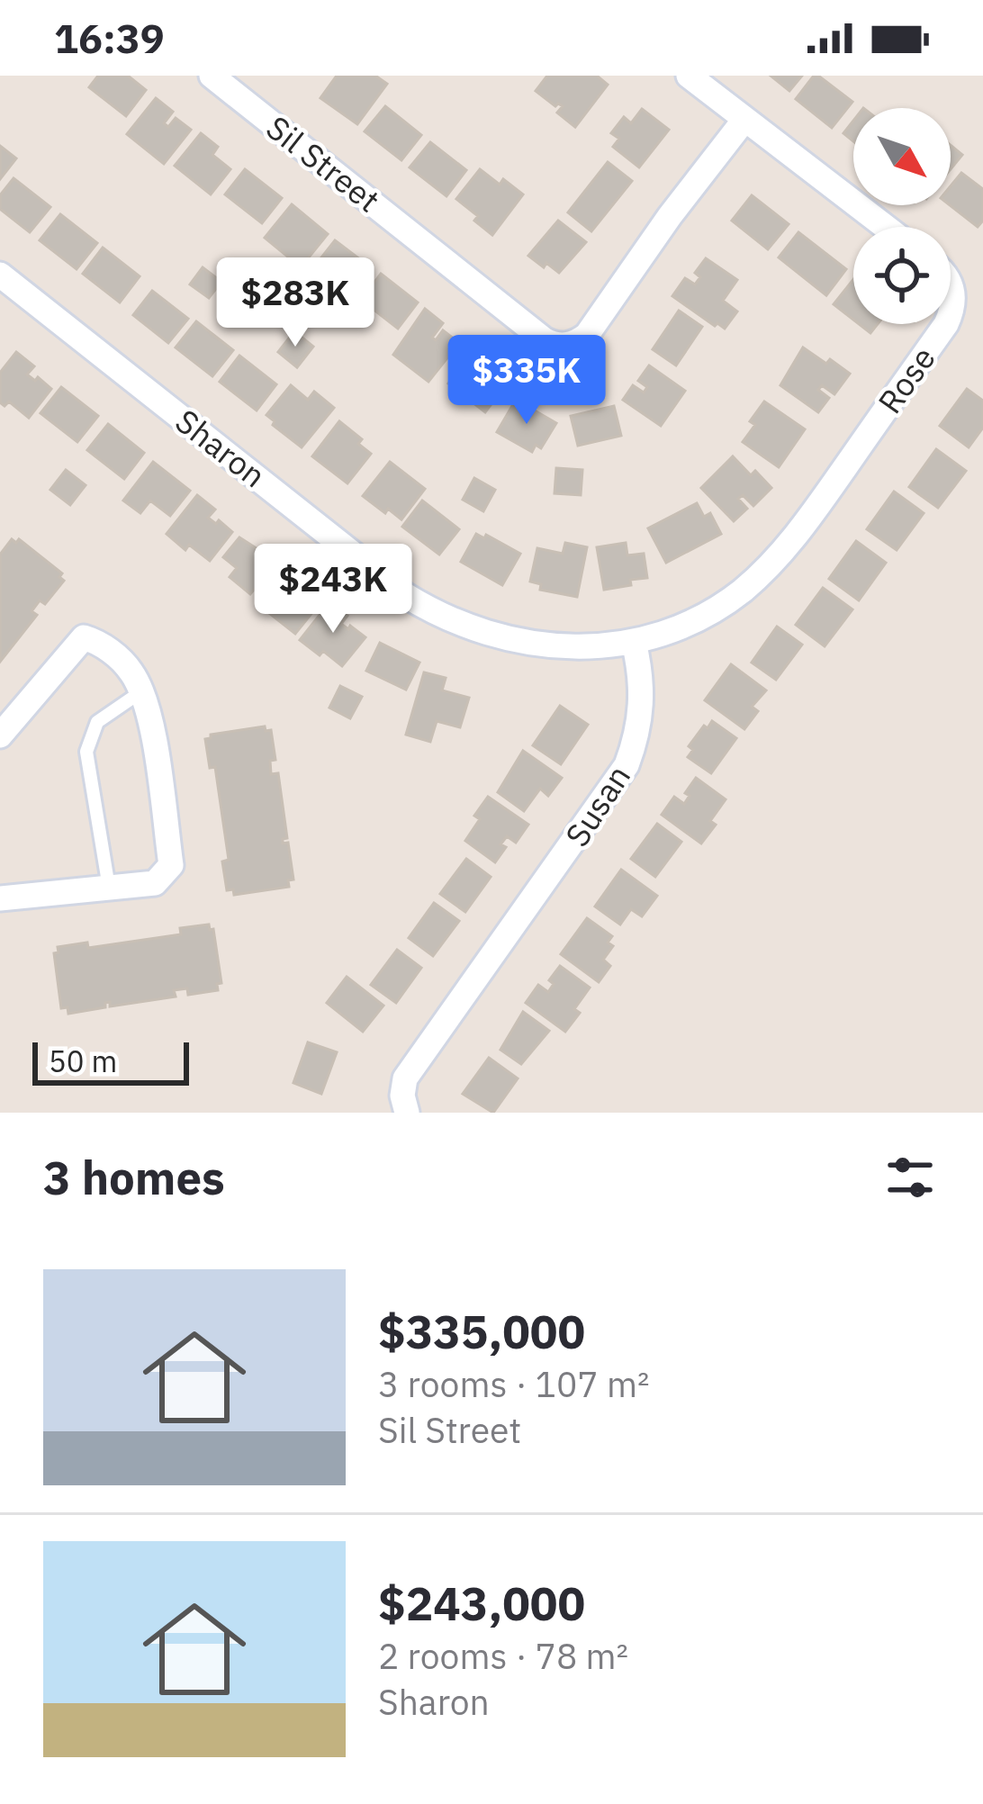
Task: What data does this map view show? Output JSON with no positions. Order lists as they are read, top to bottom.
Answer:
{
  "streets": {
    "street": [
      "Sil Street",
      "Rose",
      "Sharon",
      "Susan"
    ]
  },
  "crossings": [
    ["Rose", "Sharon"],
    ["Rose", "Susan"],
    ["Sharon", "Susan"]
  ],
  "scale_bar": "50 m",
  "north": "bottom right",
  "page": {
    "status": "16:39",
    "price": ["$283K", "$335K", "$243K"],
    "scale": "50 m",
    "heading": "3 homes",
    "list": [
      {
        "name": "$335,000",
        "note": "3 rooms · 107 m² · Sil Street"
      },
      {
        "name": "$243,000",
        "note": "2 rooms · 78 m² · Sharon"
      }
    ]
  }
}
